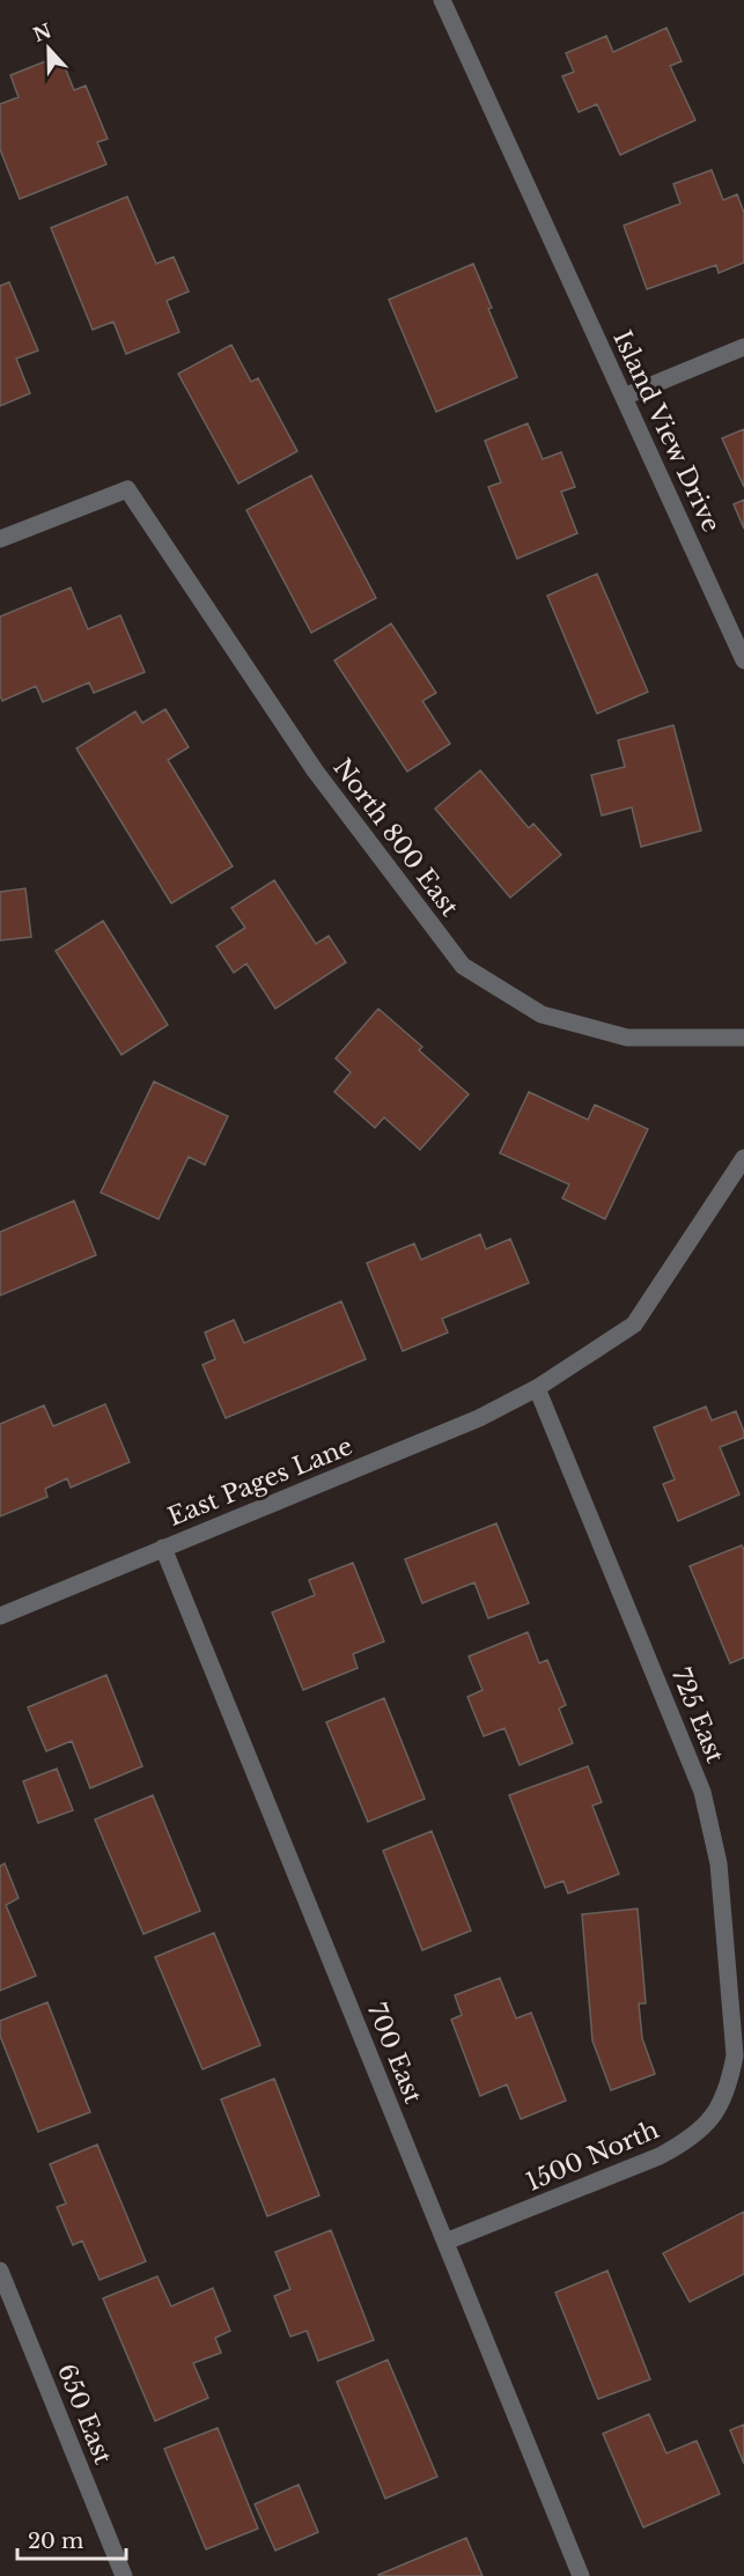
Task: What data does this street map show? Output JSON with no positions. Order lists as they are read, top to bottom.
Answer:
{
  "streets": {
    "street": [
      "Island View Drive",
      "North 800 East",
      "East Pages Lane",
      "725 East",
      "700 East",
      "1500 North",
      "650 East"
    ]
  },
  "crossings": [
    ["East Pages Lane", "725 East"],
    ["East Pages Lane", "700 East"],
    ["725 East", "1500 North"],
    ["700 East", "1500 North"]
  ],
  "scale_bar": "20 m",
  "north": "top"
}
